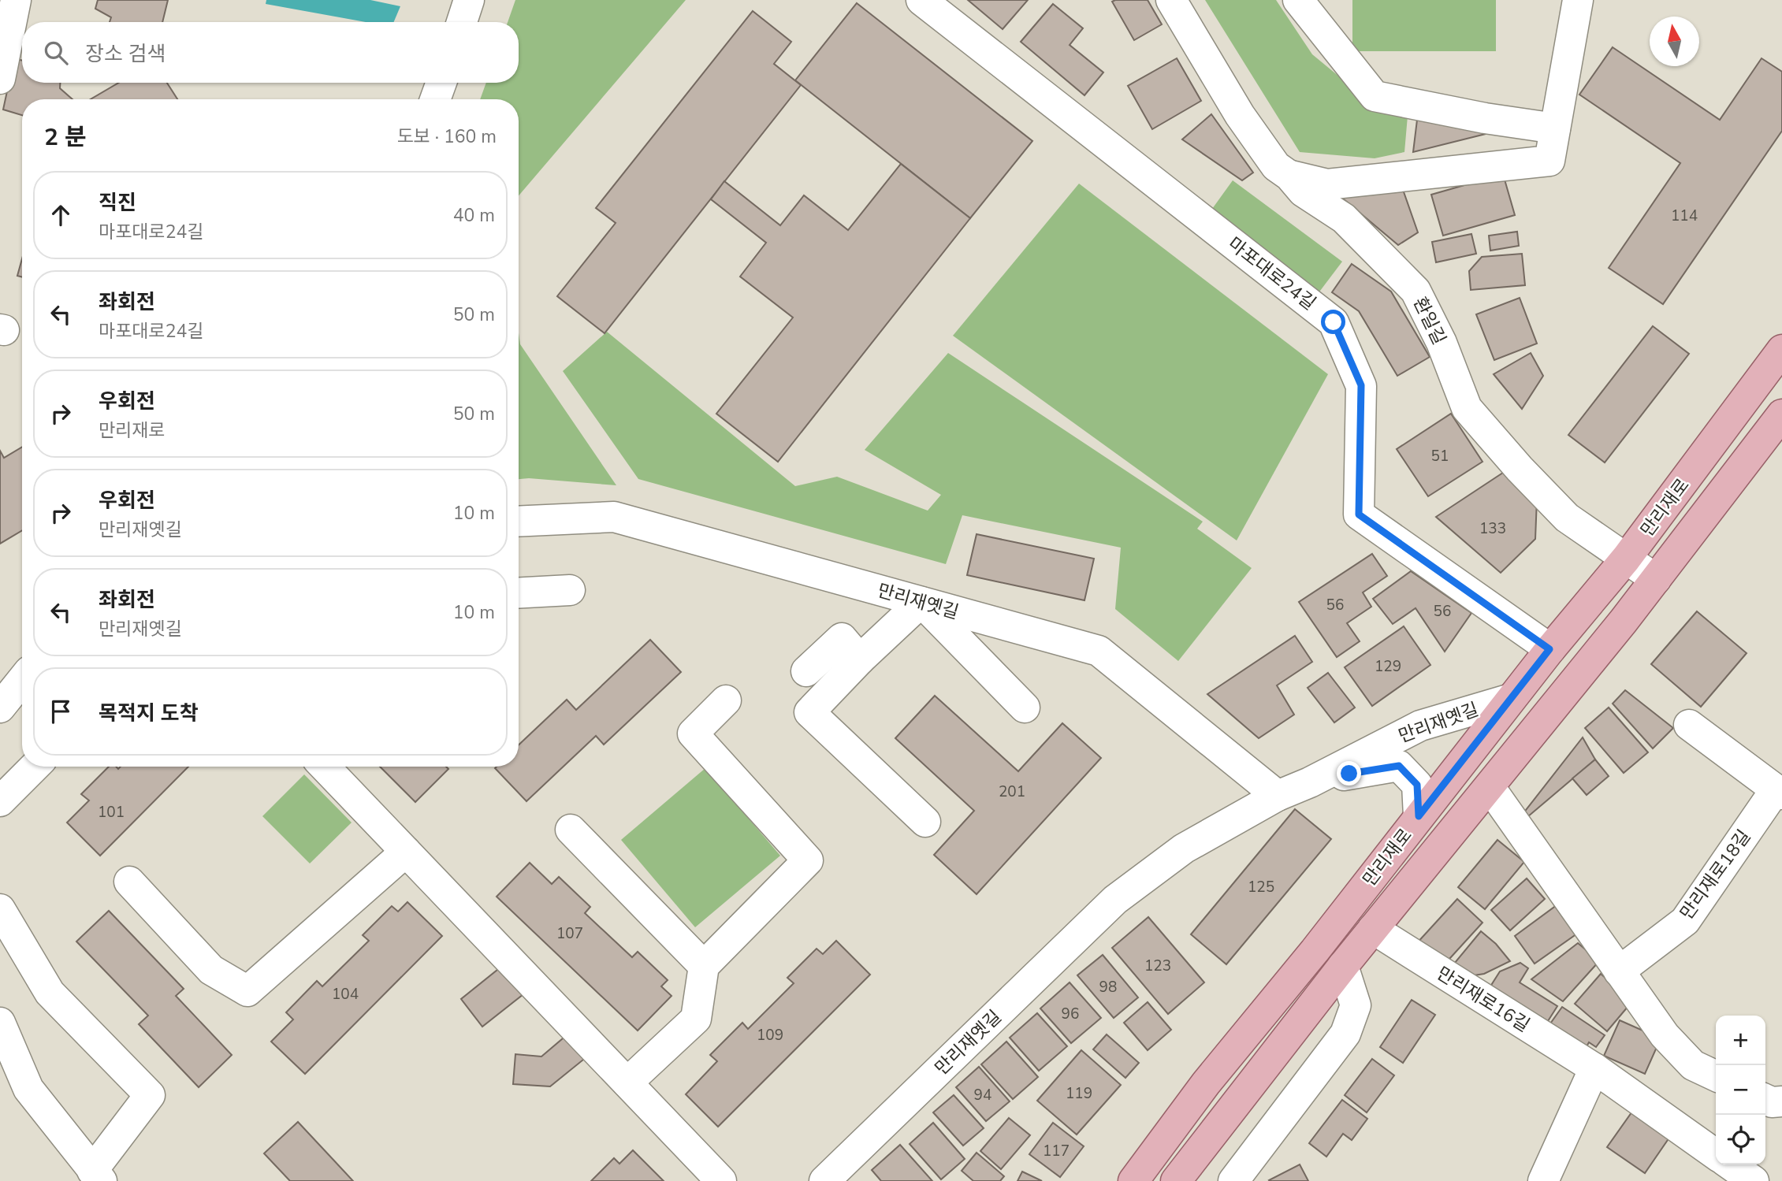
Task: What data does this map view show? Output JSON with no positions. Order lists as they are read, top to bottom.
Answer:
{
  "streets": {
    "main road": ["만리재로"],
    "street": [
      "마포대로24길",
      "환일길",
      "만리재옛길",
      "만리재로18길",
      "만리재로16길"
    ]
  },
  "crossings": [
    ["마포대로24길", "만리재로"],
    ["환일길", "만리재로"],
    ["만리재로", "만리재옛길"],
    ["만리재로", "만리재로16길"]
  ],
  "house_numbers": [
    "114",
    "51",
    "133",
    "56",
    "56",
    "129",
    "201",
    "101",
    "125",
    "107",
    "123",
    "98",
    "104",
    "96",
    "109",
    "119",
    "94",
    "117"
  ],
  "north": "top",
  "page": {
    "search": "장소 검색",
    "heading": ["2 분", "도보 · 160 m"],
    "list": [
      ["직진", "마포대로24길", "40 m"],
      ["좌회전", "마포대로24길", "50 m"],
      ["우회전", "만리재로", "50 m"],
      ["우회전", "만리재옛길", "10 m"],
      ["좌회전", "만리재옛길", "10 m"],
      "목적지 도착"
    ],
    "map_buttons": ["+", "−"]
  }
}
